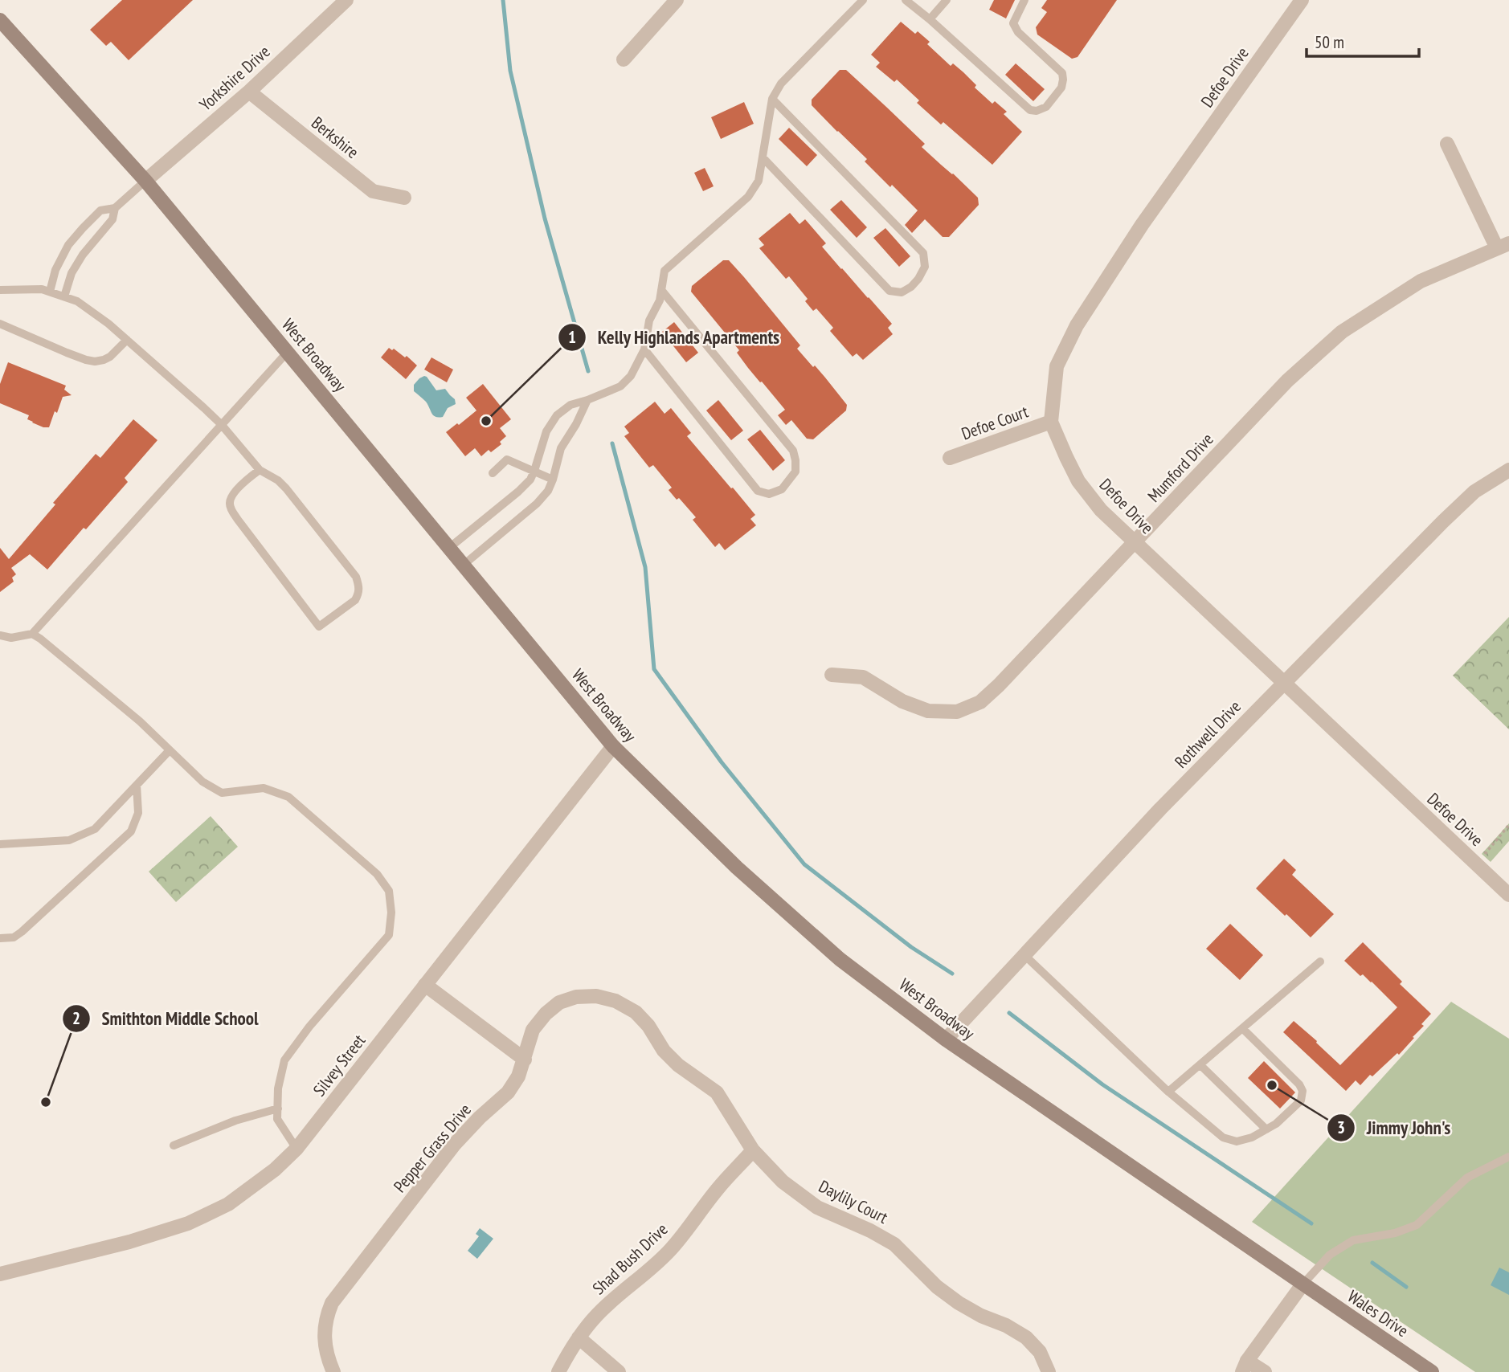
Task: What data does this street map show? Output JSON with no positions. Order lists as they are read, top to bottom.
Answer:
{
  "streets": {
    "main road": ["West Broadway", "Wales Drive"],
    "street": [
      "Defoe Drive",
      "Yorkshire Drive",
      "Berkshire",
      "Defoe Court",
      "Mumford Drive",
      "Rothwell Drive",
      "Silvey Street",
      "Pepper Grass Drive",
      "Daylily Court",
      "Shad Bush Drive"
    ]
  },
  "crossings": [
    ["Defoe Drive", "Defoe Court"],
    ["Defoe Drive", "Mumford Drive"],
    ["Defoe Drive", "Rothwell Drive"],
    ["Yorkshire Drive", "Berkshire"],
    ["Yorkshire Drive", "West Broadway"],
    ["West Broadway", "Rothwell Drive"],
    ["West Broadway", "Silvey Street"],
    ["West Broadway", "Wales Drive"],
    ["Pepper Grass Drive", "Daylily Court"],
    ["Daylily Court", "Shad Bush Drive"]
  ],
  "places": ["Kelly Highlands Apartments", "Jimmy John's", "Smithton Middle School"],
  "scale_bar": "50 m"
}
